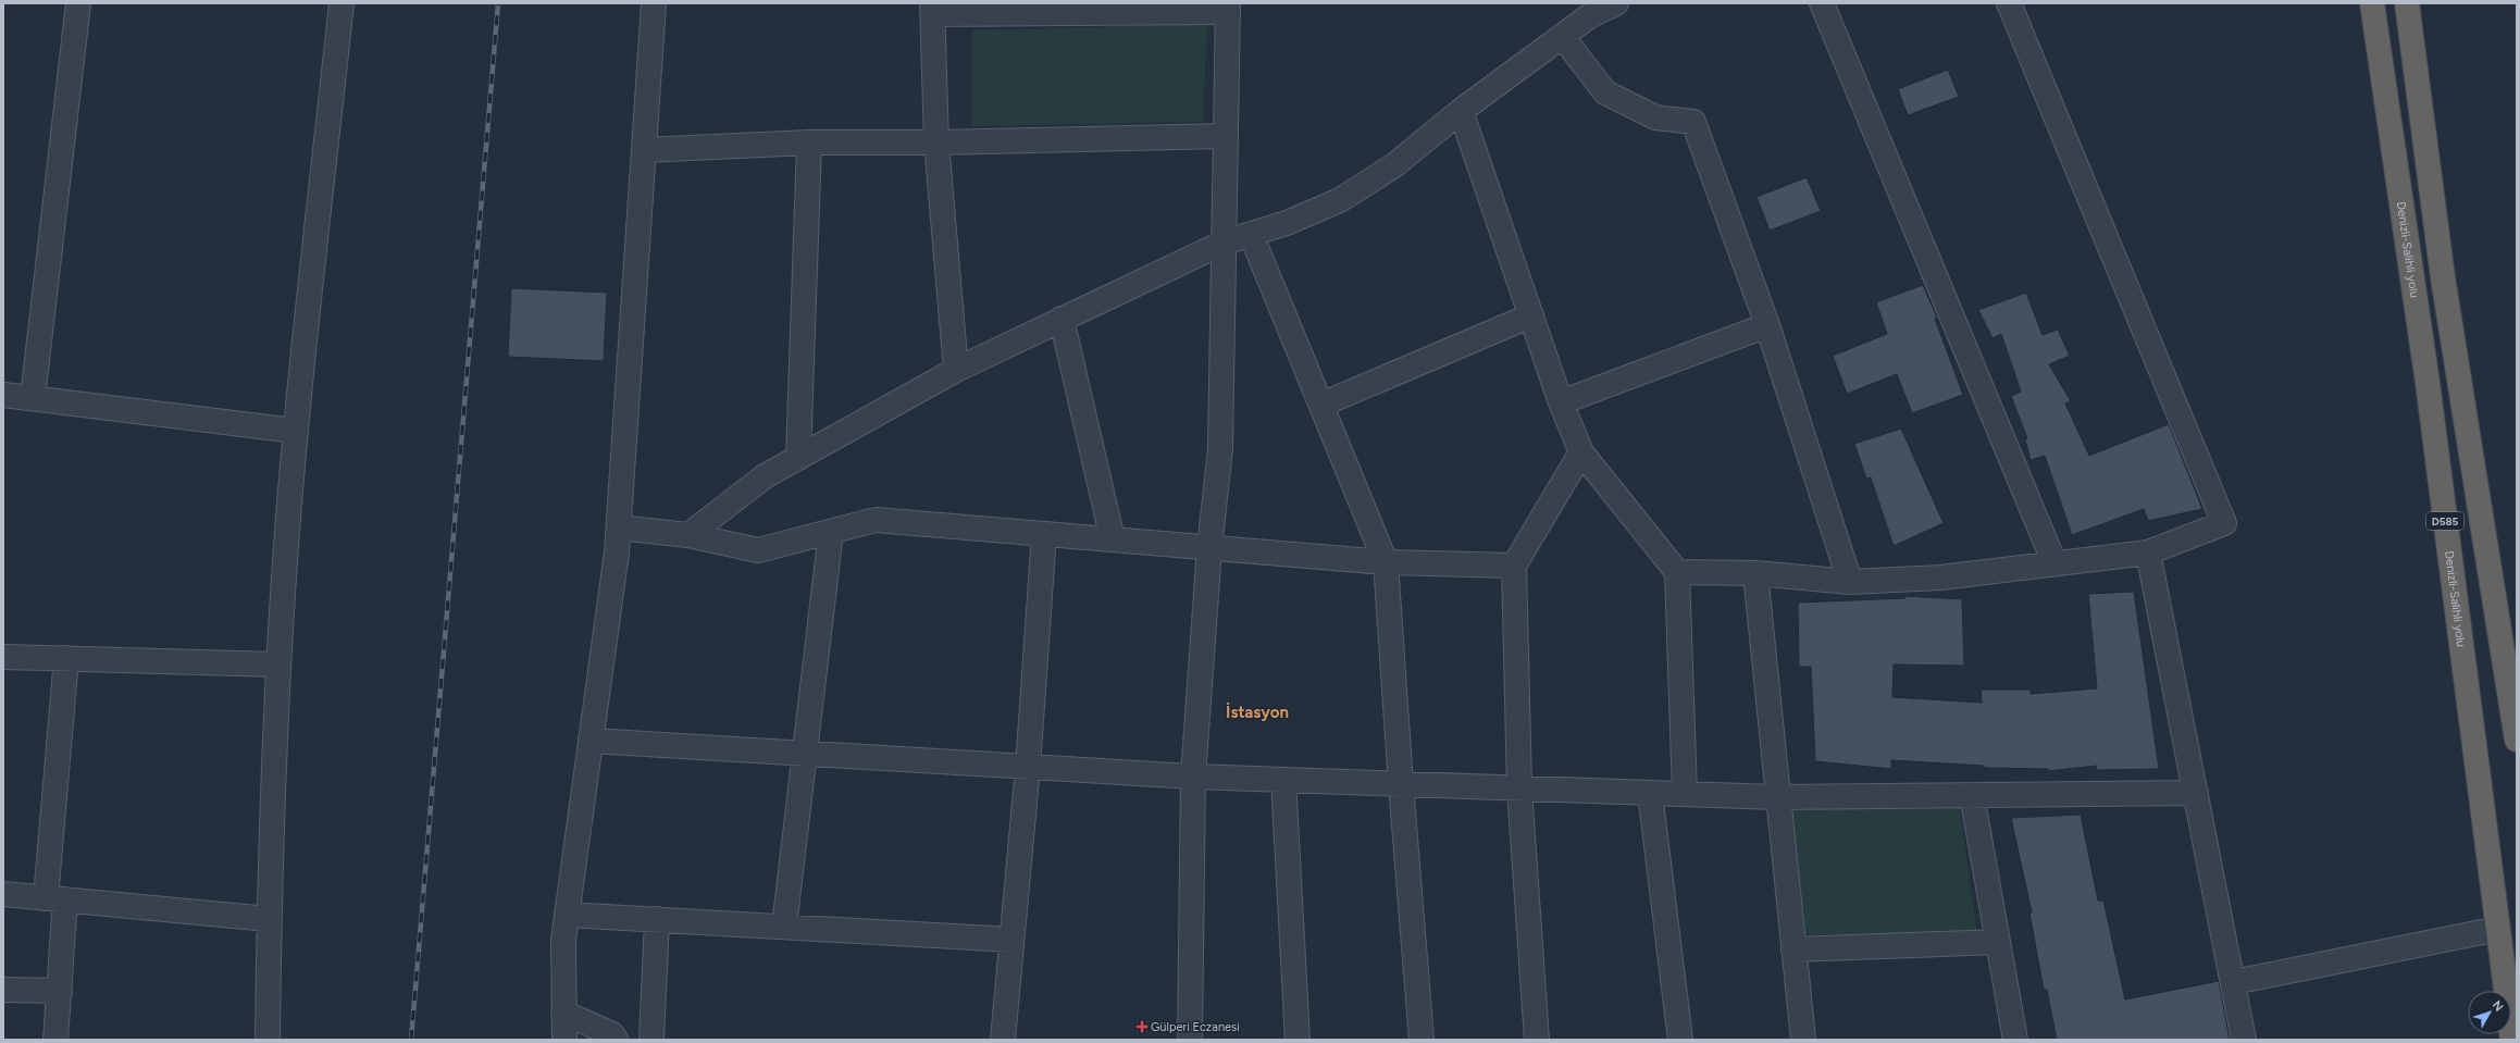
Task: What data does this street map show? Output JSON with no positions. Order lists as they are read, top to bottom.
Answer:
{
  "streets": {
    "highway": ["Denizli-Salihli yolu", "D585"]
  },
  "districts": ["İstasyon"],
  "places": {
    "health": ["Gülperi Eczanesi"]
  },
  "north": "top right"
}
